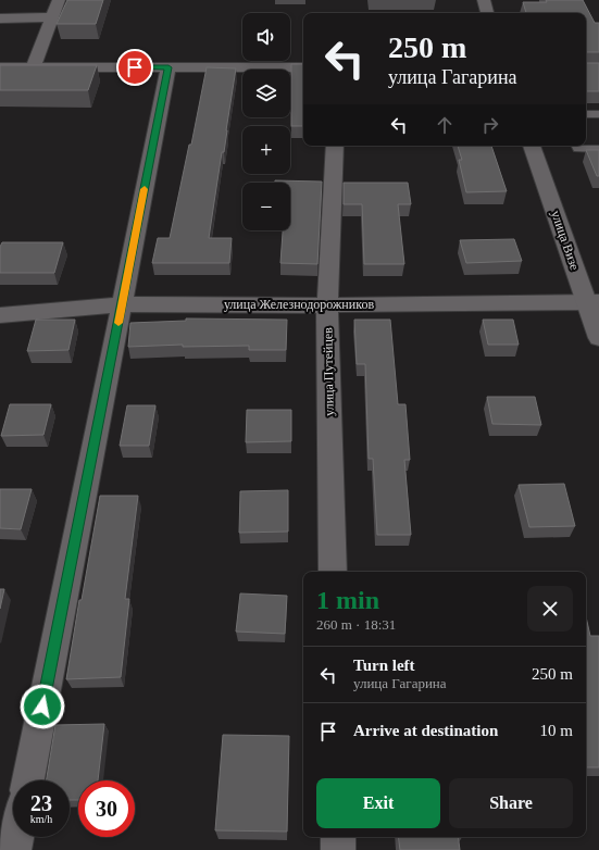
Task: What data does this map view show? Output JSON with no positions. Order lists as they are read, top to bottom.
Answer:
{
  "streets": {
    "street": ["улица Визе", "улица Железнодорожников", "улица Путейцев"]
  },
  "crossings": [
    ["улица Визе", "улица Железнодорожников"],
    ["улица Железнодорожников", "улица Путейцев"]
  ],
  "page": {
    "map_buttons": ["+", "−"],
    "turn": ["250 m", "улица Гагарина"],
    "heading": ["1 min", "260 m · 18:31"],
    "list": [
      {
        "name": "Turn left",
        "note": "улица Гагарина",
        "value": "250 m"
      },
      {
        "name": "Arrive at destination",
        "value": "10 m"
      }
    ],
    "buttons": ["Exit", "Share"],
    "speed": "23 km/h",
    "limit": "30"
  }
}
